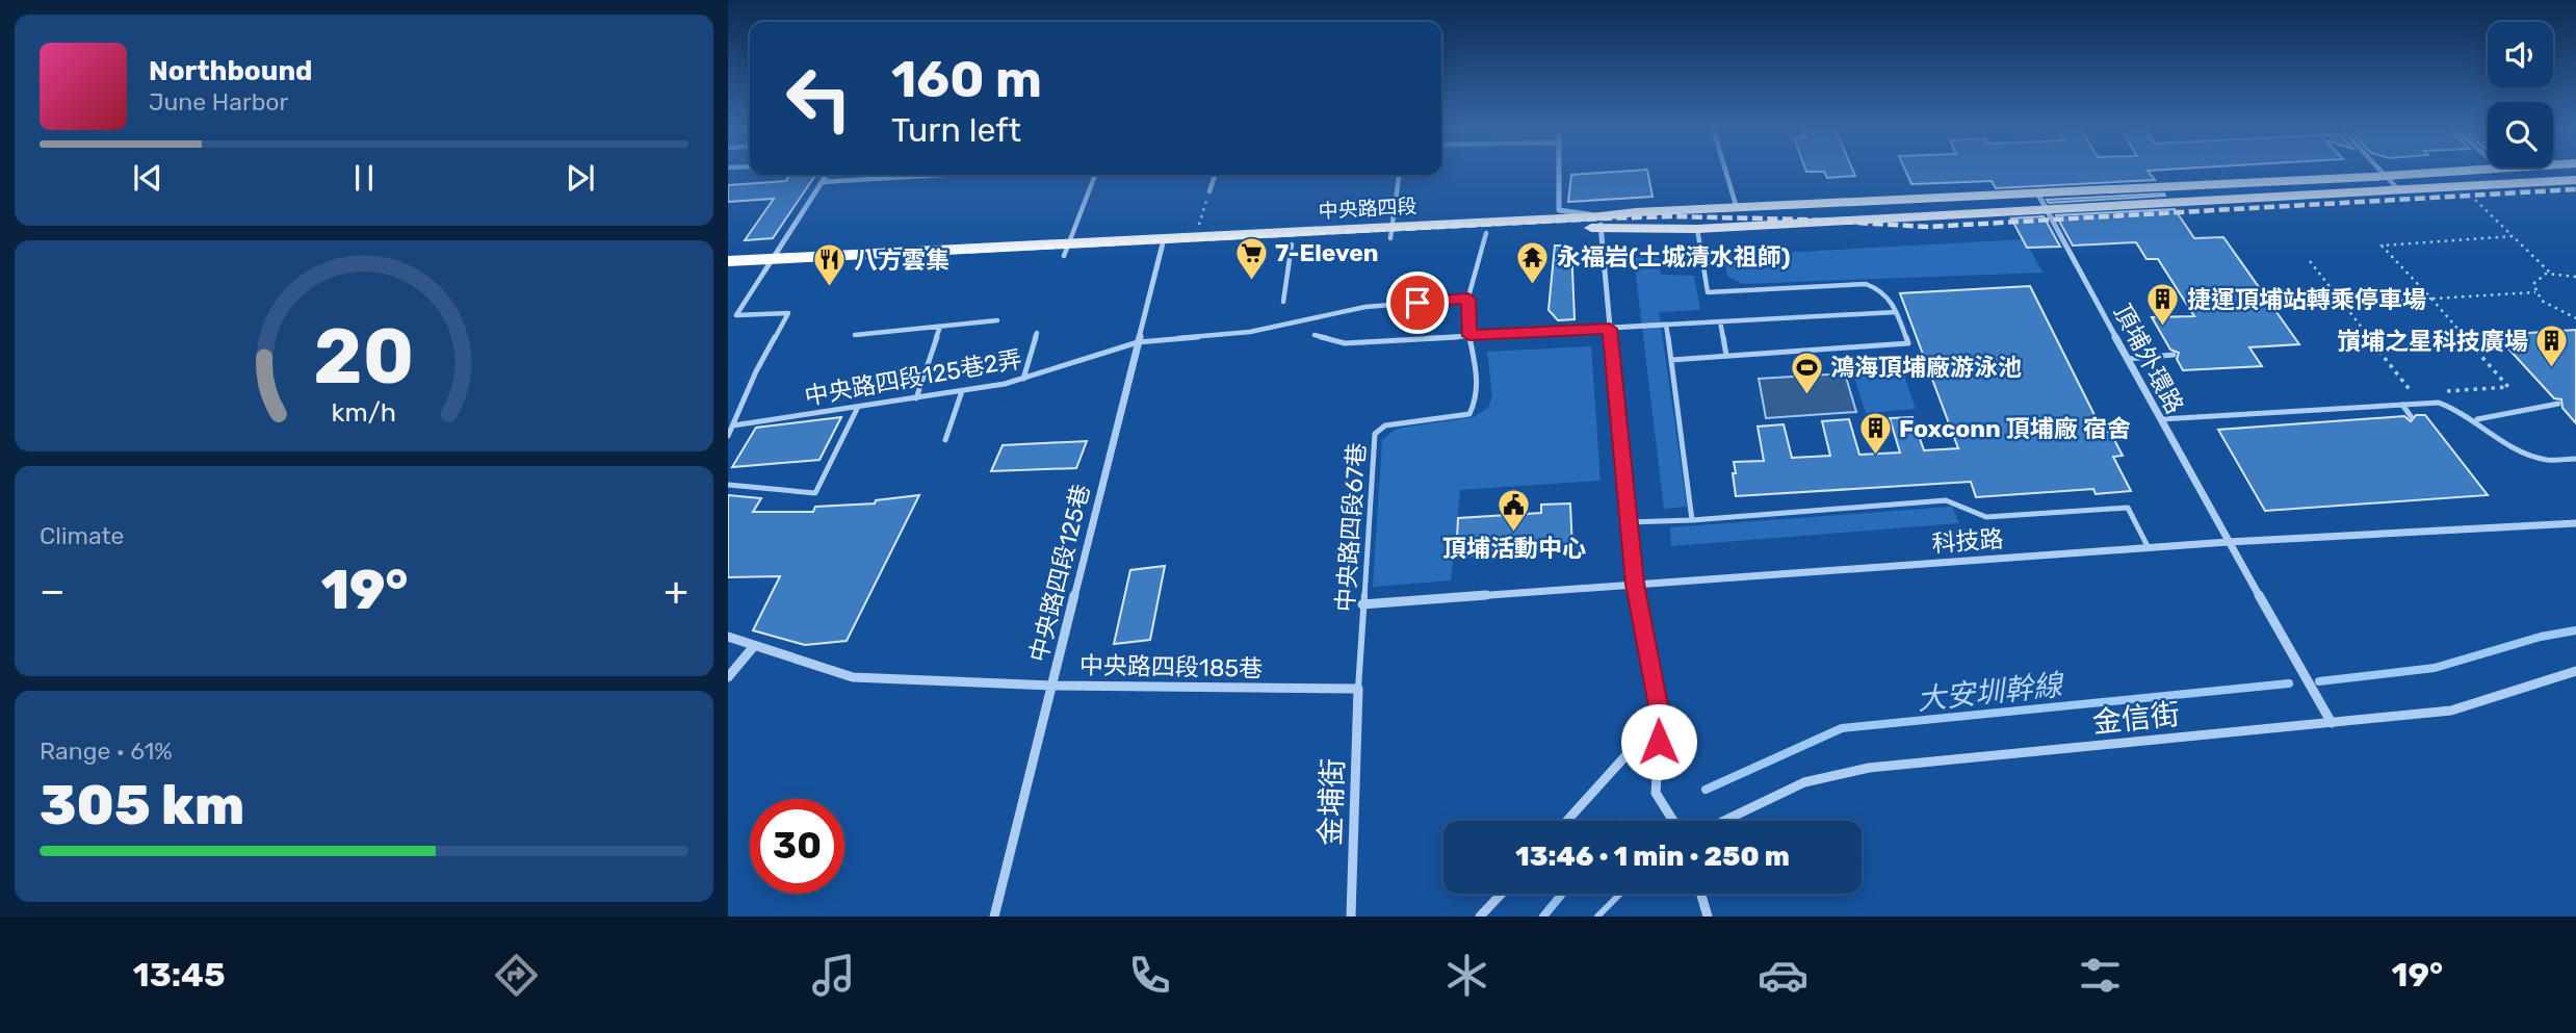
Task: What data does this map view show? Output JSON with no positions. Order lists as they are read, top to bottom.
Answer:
{
  "streets": {
    "main road": ["中央路四段"],
    "street": [
      "頂埔外環路",
      "科技路",
      "中央路四段125巷",
      "中央路四段185巷",
      "金信街",
      "金埔街"
    ],
    "lane": ["中央路四段125巷2弄", "中央路四段67巷"]
  },
  "crossings": [
    ["中央路四段", "頂埔外環路"],
    ["中央路四段", "中央路四段67巷"],
    ["中央路四段", "中央路四段125巷"],
    ["頂埔外環路", "科技路"],
    ["頂埔外環路", "金信街"],
    ["中央路四段125巷2弄", "中央路四段67巷"],
    ["中央路四段125巷2弄", "中央路四段125巷"],
    ["中央路四段67巷", "科技路"],
    ["中央路四段67巷", "中央路四段185巷"],
    ["中央路四段67巷", "金埔街"],
    ["中央路四段125巷", "中央路四段185巷"],
    ["中央路四段185巷", "金埔街"]
  ],
  "water": ["大安圳幹線"],
  "places": {
    "supermarket": ["7-Eleven"],
    "temple": ["永福岩(土城清水祖師)"],
    "restaurant": ["八方雲集"],
    "building": ["捷運頂埔站轉乘停車場", "嵿埔之星科技廣場", "Foxconn 頂埔廠 宿舍"],
    "sports": ["鴻海頂埔廠游泳池"],
    "public building": ["頂埔活動中心"]
  },
  "page": {
    "turn": ["160 m", "Turn left"],
    "song": ["Northbound", "June Harbor"],
    "tile": [
      "Climate",
      ["Range · 61%", "305 km"]
    ],
    "heat": ["−", "19°", "+"],
    "limit": "30",
    "trip": "13:46 · 1 min · 250 m",
    "tabs": ["13:45", "19°"],
    "gauge": ["20", "km/h"]
  }
}
